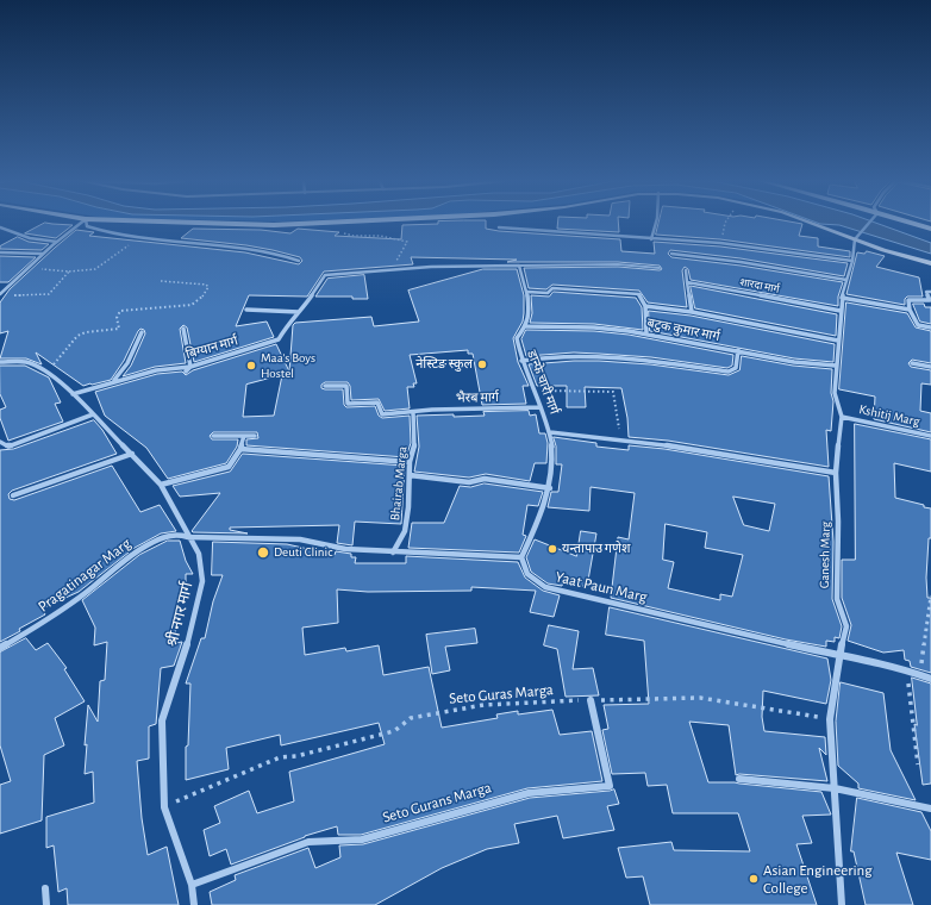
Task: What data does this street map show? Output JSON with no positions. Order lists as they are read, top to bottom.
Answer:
{
  "streets": {
    "street": [
      "शारदा मार्ग",
      "बटुक कुमार मार्ग",
      "बिग्यान मार्ग",
      "डान्फे चारी मार्ग",
      "भैरब मार्ग",
      "Kshitij Marg",
      "Bhairab Marga",
      "Ganesh Marg",
      "Pragatinagar Marg",
      "Yaat Paun Marg",
      "श्री नगर मार्ग",
      "Seto Gurans Marga"
    ],
    "path": ["Seto Guras Marga"]
  },
  "crossings": [
    ["शारदा मार्ग", "Ganesh Marg"],
    ["बटुक कुमार मार्ग", "डान्फे चारी मार्ग"],
    ["बटुक कुमार मार्ग", "Ganesh Marg"],
    ["बिग्यान मार्ग", "श्री नगर मार्ग"],
    ["डान्फे चारी मार्ग", "भैरब मार्ग"],
    ["डान्फे चारी मार्ग", "Yaat Paun Marg"],
    ["भैरब मार्ग", "Bhairab Marga"],
    ["Kshitij Marg", "Ganesh Marg"],
    ["Ganesh Marg", "Yaat Paun Marg"],
    ["Ganesh Marg", "Seto Guras Marga"],
    ["Pragatinagar Marg", "श्री नगर मार्ग"],
    ["श्री नगर मार्ग", "Seto Guras Marga"],
    ["श्री नगर मार्ग", "Seto Gurans Marga"],
    ["Seto Guras Marga", "Seto Gurans Marga"]
  ],
  "places": [
    "नेस्टिङ स्कुल",
    "Maa's Boys Hostel",
    "यन्तापाउ गणेश",
    "Deuti Clinic",
    "Asian Engineering College"
  ]
}
